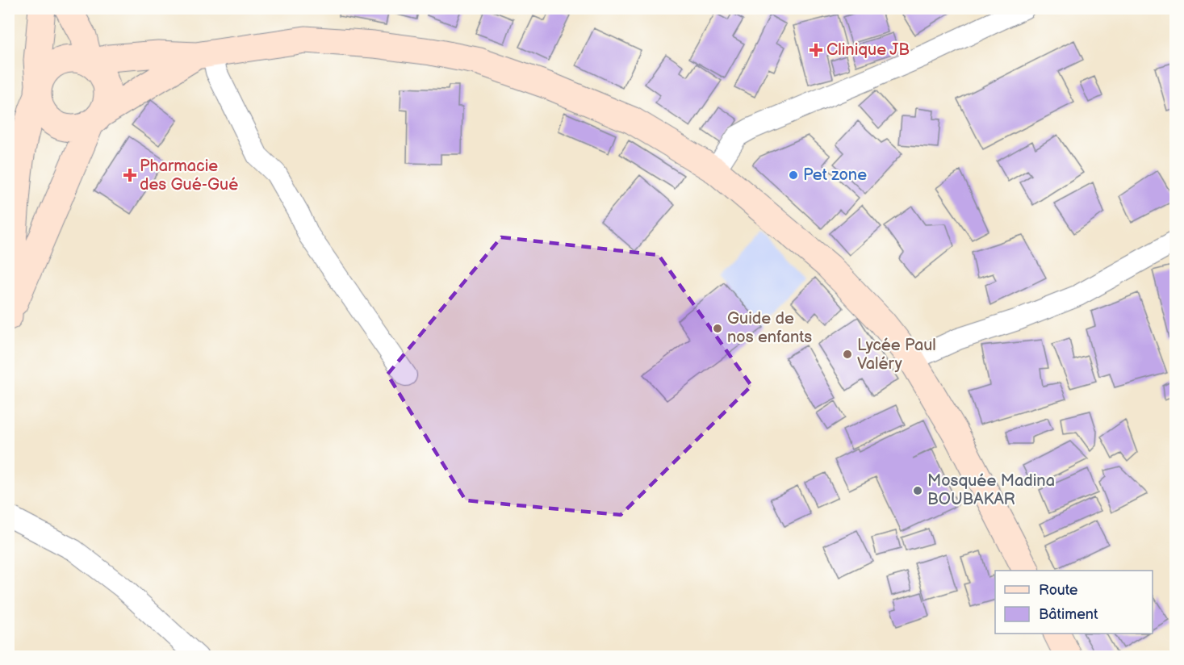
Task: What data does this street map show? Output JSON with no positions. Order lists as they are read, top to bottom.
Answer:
{
  "places": {
    "health": ["Clinique JB", "Pharmacie des Gué-Gué"],
    "other": [
      "Pet zone",
      "Guide de nos enfants",
      "Lycée Paul Valéry",
      "Mosquée Madina BOUBAKAR"
    ]
  },
  "legend": ["Route", "Bâtiment"]
}
